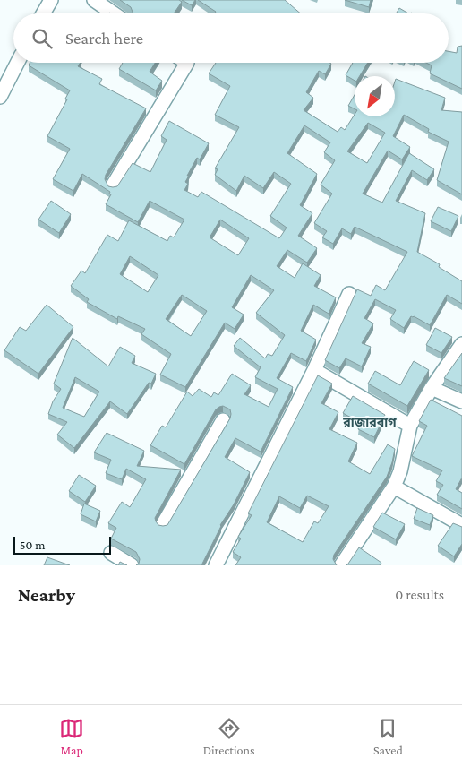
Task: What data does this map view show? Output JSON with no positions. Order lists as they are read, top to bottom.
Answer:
{
  "districts": ["রাজারবাগ"],
  "scale_bar": "50 m",
  "north": "bottom left",
  "page": {
    "search": "Search here",
    "scale": "50 m",
    "heading": ["Nearby", "0 results"],
    "nav": ["Map", "Directions", "Saved"]
  }
}
